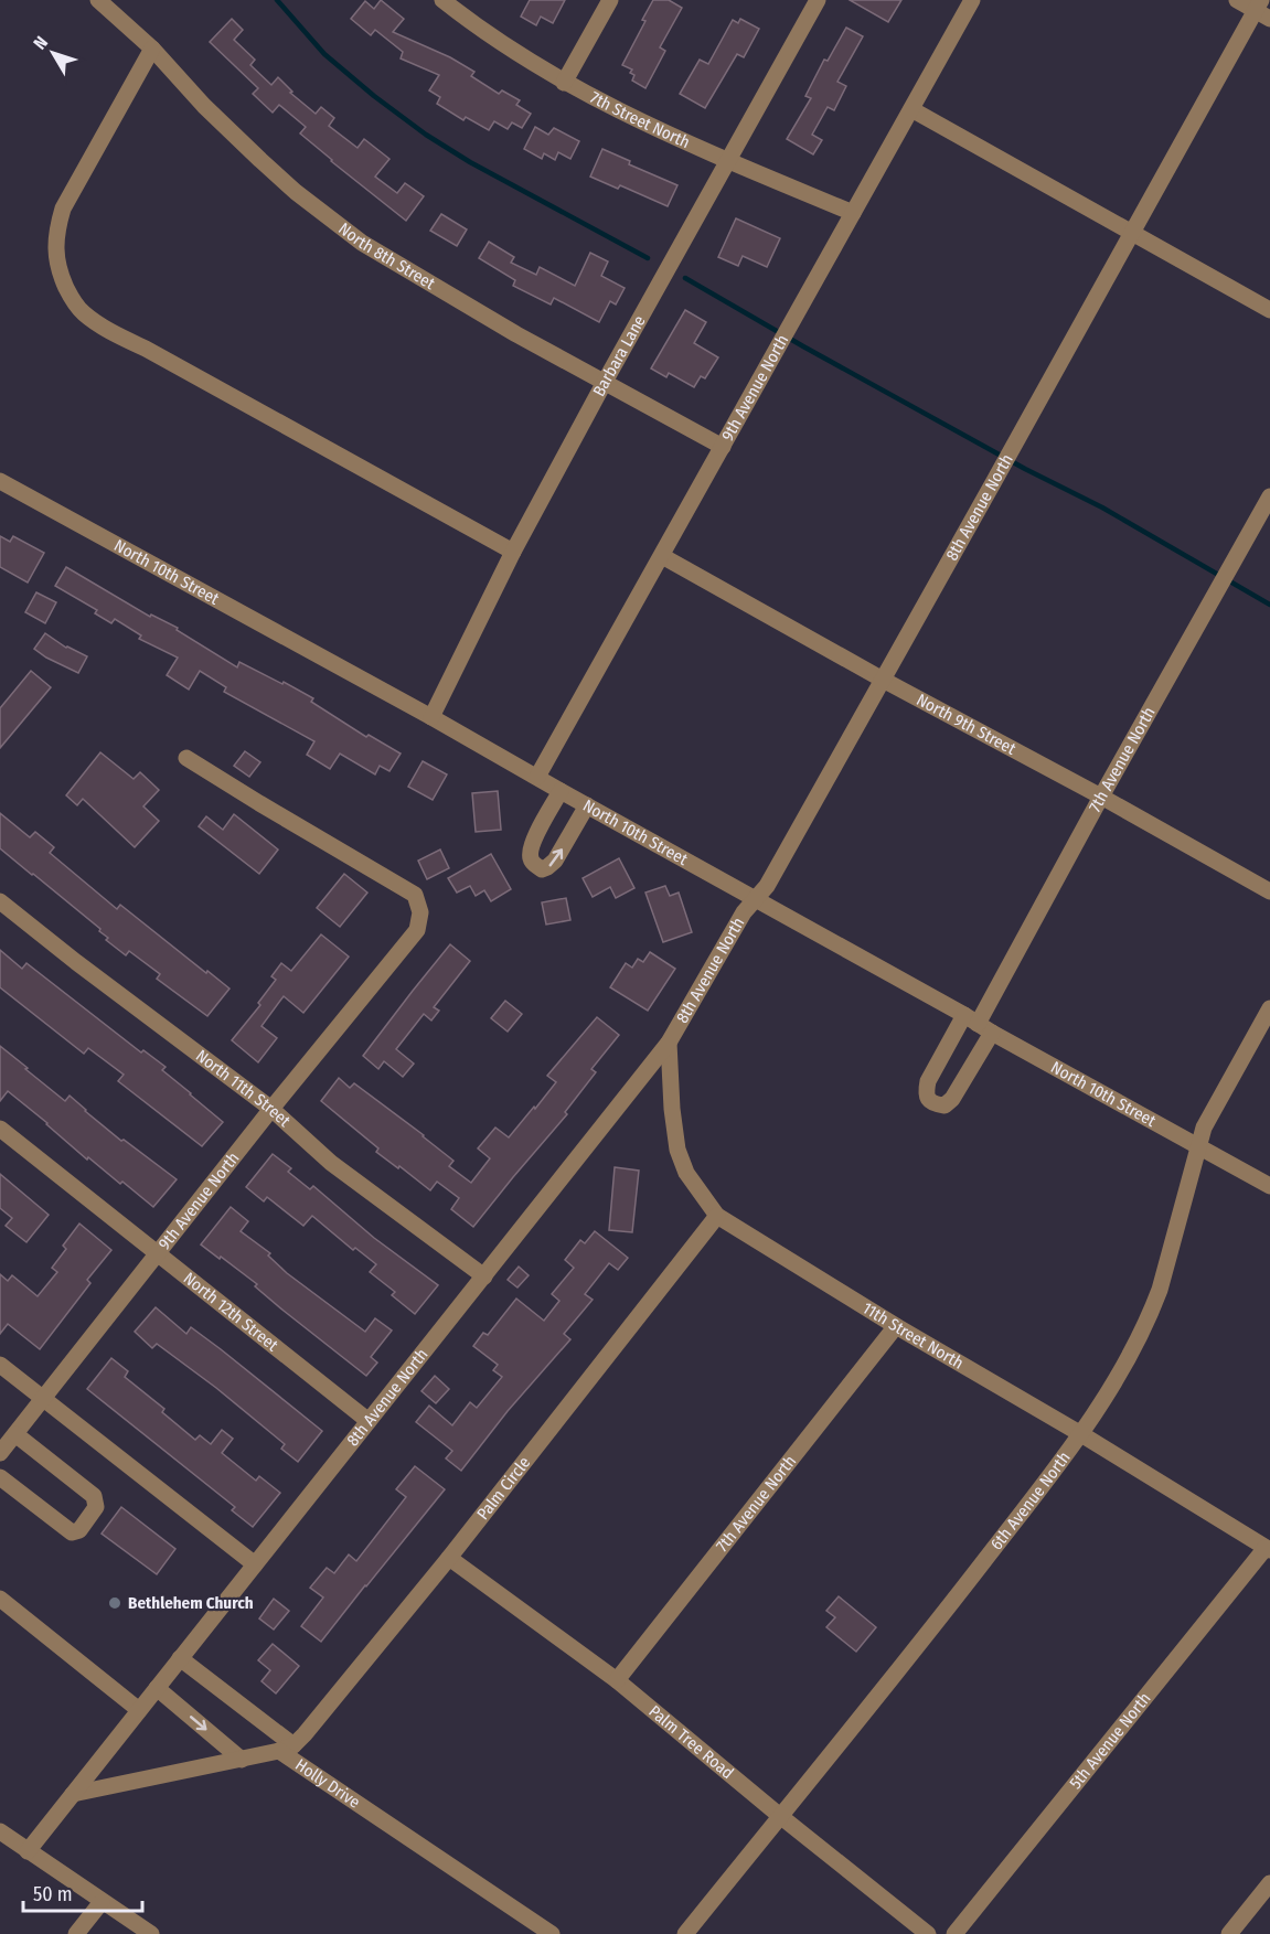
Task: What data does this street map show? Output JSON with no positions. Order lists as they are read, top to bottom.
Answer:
{
  "streets": {
    "street": [
      "7th Street North",
      "North 8th Street",
      "Barbara Lane",
      "9th Avenue North",
      "8th Avenue North",
      "North 10th Street",
      "North 9th Street",
      "7th Avenue North",
      "North 11th Street",
      "North 12th Street",
      "11th Street North",
      "Palm Circle",
      "6th Avenue North",
      "5th Avenue North",
      "Palm Tree Road",
      "Holly Drive"
    ]
  },
  "crossings": [
    ["7th Street North", "Barbara Lane"],
    ["7th Street North", "9th Avenue North"],
    ["North 8th Street", "Barbara Lane"],
    ["North 8th Street", "9th Avenue North"],
    ["Barbara Lane", "North 10th Street"],
    ["9th Avenue North", "North 10th Street"],
    ["9th Avenue North", "North 9th Street"],
    ["9th Avenue North", "North 11th Street"],
    ["9th Avenue North", "North 12th Street"],
    ["8th Avenue North", "North 10th Street"],
    ["8th Avenue North", "North 9th Street"],
    ["8th Avenue North", "North 11th Street"],
    ["8th Avenue North", "North 12th Street"],
    ["8th Avenue North", "11th Street North"],
    ["8th Avenue North", "Holly Drive"],
    ["North 10th Street", "7th Avenue North"],
    ["North 10th Street", "6th Avenue North"],
    ["North 9th Street", "7th Avenue North"],
    ["7th Avenue North", "11th Street North"],
    ["7th Avenue North", "Palm Tree Road"],
    ["11th Street North", "Palm Circle"],
    ["11th Street North", "6th Avenue North"],
    ["11th Street North", "5th Avenue North"],
    ["Palm Circle", "Palm Tree Road"],
    ["Palm Circle", "Holly Drive"],
    ["6th Avenue North", "Palm Tree Road"]
  ],
  "places": ["Bethlehem Church"],
  "scale_bar": "50 m",
  "north": "top left"
}
